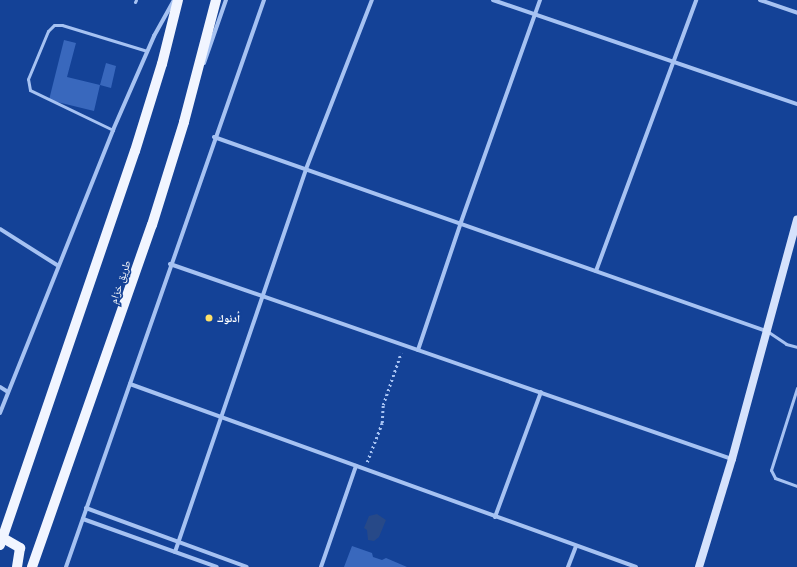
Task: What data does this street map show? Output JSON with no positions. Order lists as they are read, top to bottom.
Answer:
{
  "streets": {
    "main road": ["طريق خزام"]
  },
  "places": ["أدنوك"]
}
